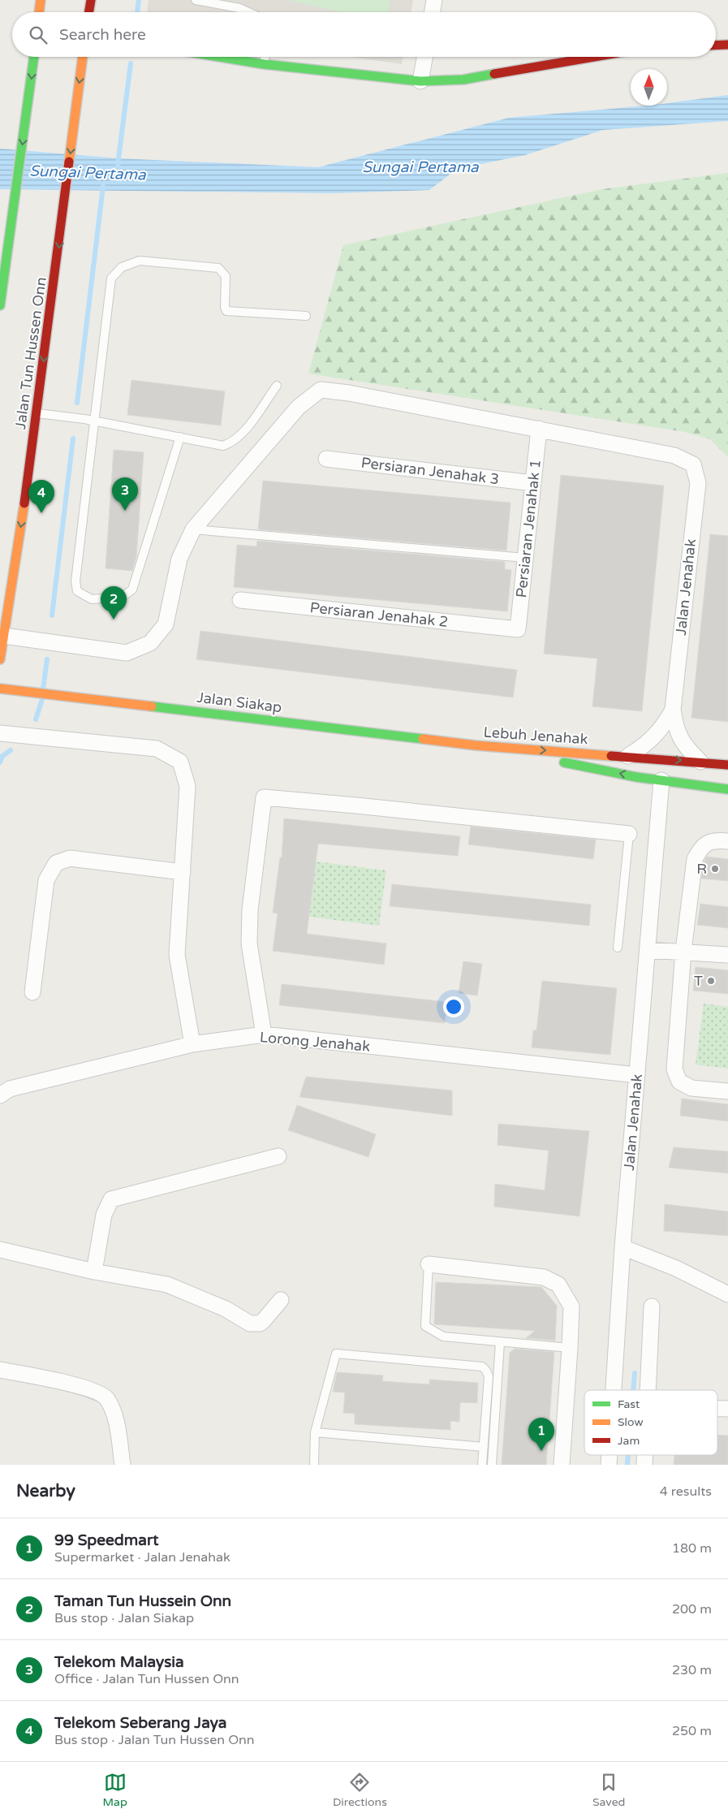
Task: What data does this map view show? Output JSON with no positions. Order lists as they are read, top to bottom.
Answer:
{
  "streets": {
    "main road": ["Jalan Tun Hussen Onn", "Jalan Siakap", "Lebuh Jenahak"],
    "street": [
      "Persiaran Jenahak 3",
      "Persiaran Jenahak 1",
      "Jalan Jenahak",
      "Persiaran Jenahak 2",
      "Lorong Jenahak"
    ]
  },
  "crossings": [
    ["Persiaran Jenahak 3", "Persiaran Jenahak 1"],
    ["Persiaran Jenahak 1", "Jalan Jenahak"],
    ["Persiaran Jenahak 1", "Persiaran Jenahak 2"],
    ["Jalan Jenahak", "Lebuh Jenahak"],
    ["Jalan Jenahak", "Lorong Jenahak"],
    ["Jalan Siakap", "Lebuh Jenahak"]
  ],
  "water": ["Sungai Pertama"],
  "places": ["R", "T"],
  "legend": ["Fast", "Slow", "Jam"],
  "north": "top",
  "page": {
    "search": "Search here",
    "pins": [
      "3",
      "4",
      "2",
      "1"
    ],
    "heading": ["Nearby", "4 results"],
    "list": [
      {
        "mark": "1",
        "name": "99 Speedmart",
        "note": "Supermarket · Jalan Jenahak",
        "value": "180 m"
      },
      {
        "mark": "2",
        "name": "Taman Tun Hussein Onn",
        "note": "Bus stop · Jalan Siakap",
        "value": "200 m"
      },
      {
        "mark": "3",
        "name": "Telekom Malaysia",
        "note": "Office · Jalan Tun Hussen Onn",
        "value": "230 m"
      },
      {
        "mark": "4",
        "name": "Telekom Seberang Jaya",
        "note": "Bus stop · Jalan Tun Hussen Onn",
        "value": "250 m"
      }
    ],
    "nav": ["Map", "Directions", "Saved"]
  }
}
